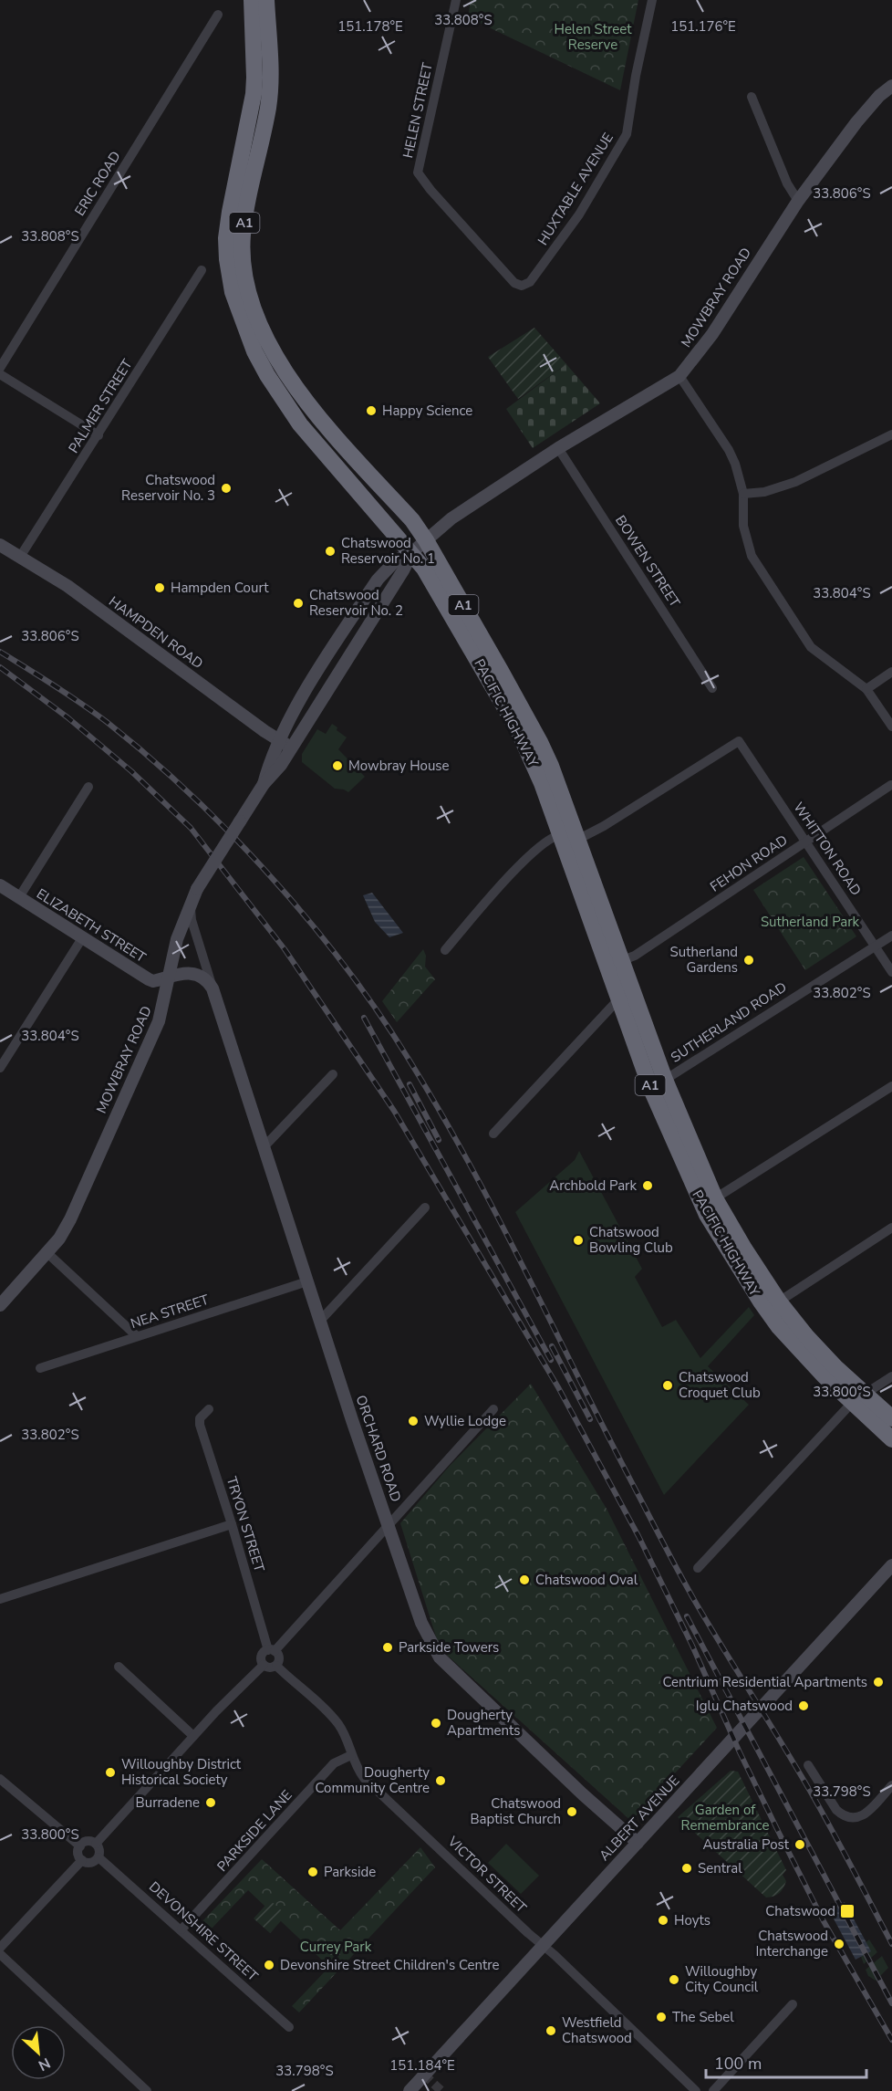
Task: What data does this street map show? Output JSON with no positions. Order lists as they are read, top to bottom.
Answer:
{
  "streets": {
    "highway": ["A1", "PACIFIC HIGHWAY"],
    "main road": [
      "MOWBRAY ROAD",
      "HAMPDEN ROAD",
      "ELIZABETH STREET",
      "ORCHARD ROAD",
      "ALBERT AVENUE"
    ],
    "street": [
      "HELEN STREET",
      "ERIC ROAD",
      "HUXTABLE AVENUE",
      "PALMER STREET",
      "BOWEN STREET",
      "WHITTON ROAD",
      "FEHON ROAD",
      "SUTHERLAND ROAD",
      "NEA STREET",
      "TRYON STREET",
      "PARKSIDE LANE",
      "VICTOR STREET",
      "DEVONSHIRE STREET"
    ]
  },
  "crossings": [
    ["HELEN STREET", "HUXTABLE AVENUE"],
    ["MOWBRAY ROAD", "BOWEN STREET"],
    ["MOWBRAY ROAD", "HAMPDEN ROAD"],
    ["MOWBRAY ROAD", "PACIFIC HIGHWAY"],
    ["MOWBRAY ROAD", "ELIZABETH STREET"],
    ["MOWBRAY ROAD", "ORCHARD ROAD"],
    ["PALMER STREET", "HAMPDEN ROAD"],
    ["PACIFIC HIGHWAY", "WHITTON ROAD"],
    ["PACIFIC HIGHWAY", "FEHON ROAD"],
    ["PACIFIC HIGHWAY", "SUTHERLAND ROAD"],
    ["WHITTON ROAD", "FEHON ROAD"],
    ["WHITTON ROAD", "SUTHERLAND ROAD"],
    ["NEA STREET", "ORCHARD ROAD"],
    ["ORCHARD ROAD", "ALBERT AVENUE"],
    ["TRYON STREET", "VICTOR STREET"],
    ["ALBERT AVENUE", "VICTOR STREET"],
    ["PARKSIDE LANE", "VICTOR STREET"],
    ["PARKSIDE LANE", "DEVONSHIRE STREET"]
  ],
  "parks": [
    "Helen Street Reserve",
    "Sutherland Park",
    "Garden of Remembrance",
    "Currey Park"
  ],
  "places": {
    "other": [
      "Happy Science",
      "Chatswood Reservoir No. 3",
      "Chatswood Reservoir No. 1",
      "Hampden Court",
      "Chatswood Reservoir No. 2",
      "Mowbray House",
      "Sutherland Gardens",
      "Archbold Park",
      "Chatswood Bowling Club",
      "Chatswood Croquet Club",
      "Wyllie Lodge",
      "Chatswood Oval",
      "Parkside Towers",
      "Centrium Residential Apartments",
      "Iglu Chatswood",
      "Dougherty Apartments",
      "Willoughby District Historical Society",
      "Dougherty Community Centre",
      "Burradene",
      "Chatswood Baptist Church",
      "Australia Post",
      "Sentral",
      "Parkside",
      "Hoyts",
      "Chatswood Interchange",
      "Devonshire Street Children's Centre",
      "Willoughby City Council",
      "The Sebel",
      "Westfield Chatswood"
    ],
    "transit": ["Chatswood"]
  },
  "scale_bar": "100 m",
  "north": "bottom right",
  "coordinates": [
    "33.808°S",
    "151.178°E",
    "151.176°E",
    "33.806°S",
    "33.804°S",
    "33.802°S",
    "33.800°S",
    "33.798°S",
    "151.184°E"
  ]
}
